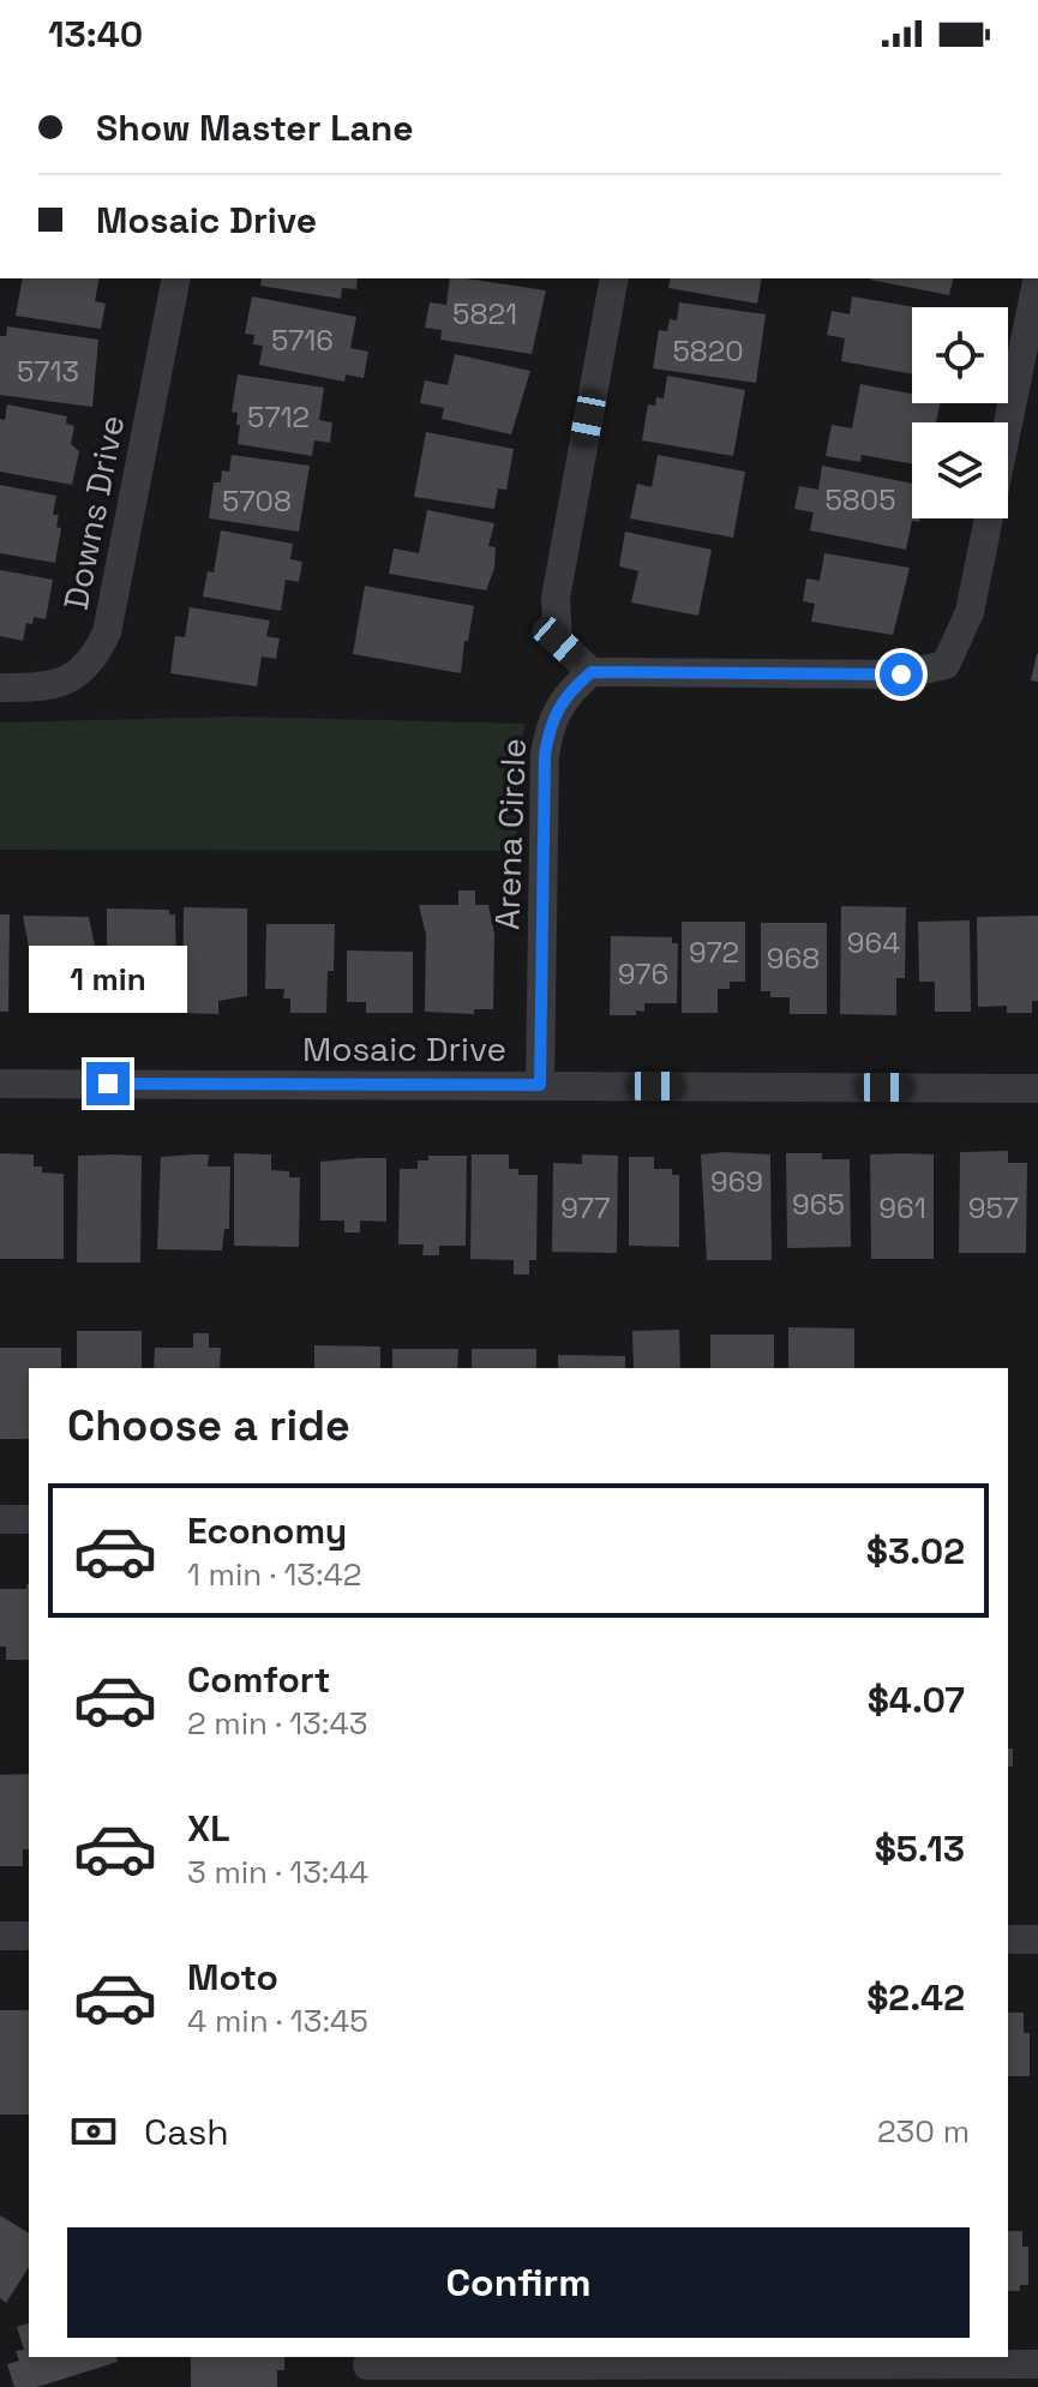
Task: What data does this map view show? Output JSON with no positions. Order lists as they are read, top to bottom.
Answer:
{
  "streets": {
    "street": ["Downs Drive", "Arena Circle", "Mosaic Drive"]
  },
  "crossings": [
    ["Arena Circle", "Mosaic Drive"]
  ],
  "house_numbers": [
    "5821",
    "5716",
    "5820",
    "5713",
    "5712",
    "5805",
    "5708",
    "964",
    "972",
    "968",
    "976",
    "969",
    "965",
    "977",
    "961",
    "957"
  ],
  "page": {
    "status": "13:40",
    "banner": ["Show Master Lane", "Mosaic Drive"],
    "bubble": "1 min",
    "heading": "Choose a ride",
    "list": [
      {
        "name": "Economy",
        "note": "1 min · 13:42",
        "value": "$3.02"
      },
      {
        "name": "Comfort",
        "note": "2 min · 13:43",
        "value": "$4.07"
      },
      {
        "name": "XL",
        "note": "3 min · 13:44",
        "value": "$5.13"
      },
      {
        "name": "Moto",
        "note": "4 min · 13:45",
        "value": "$2.42"
      }
    ],
    "pay": ["Cash", "230 m"],
    "buttons": "Confirm"
  }
}
